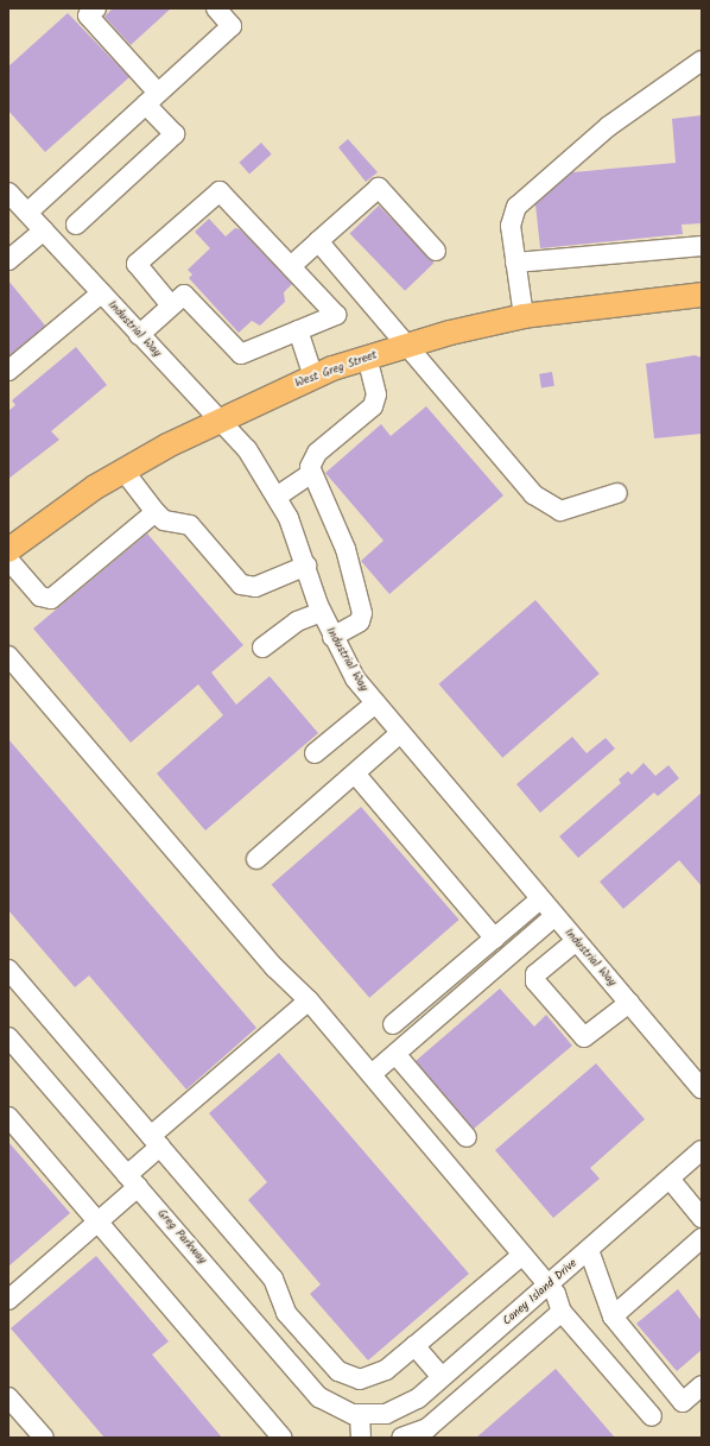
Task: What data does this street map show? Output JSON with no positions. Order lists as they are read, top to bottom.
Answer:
{
  "streets": {
    "main road": ["West Greg Street"],
    "street": ["Industrial Way", "Greg Parkway", "Coney Island Drive"]
  },
  "crossings": [
    ["Industrial Way", "West Greg Street"],
    ["Greg Parkway", "Coney Island Drive"]
  ]
}
